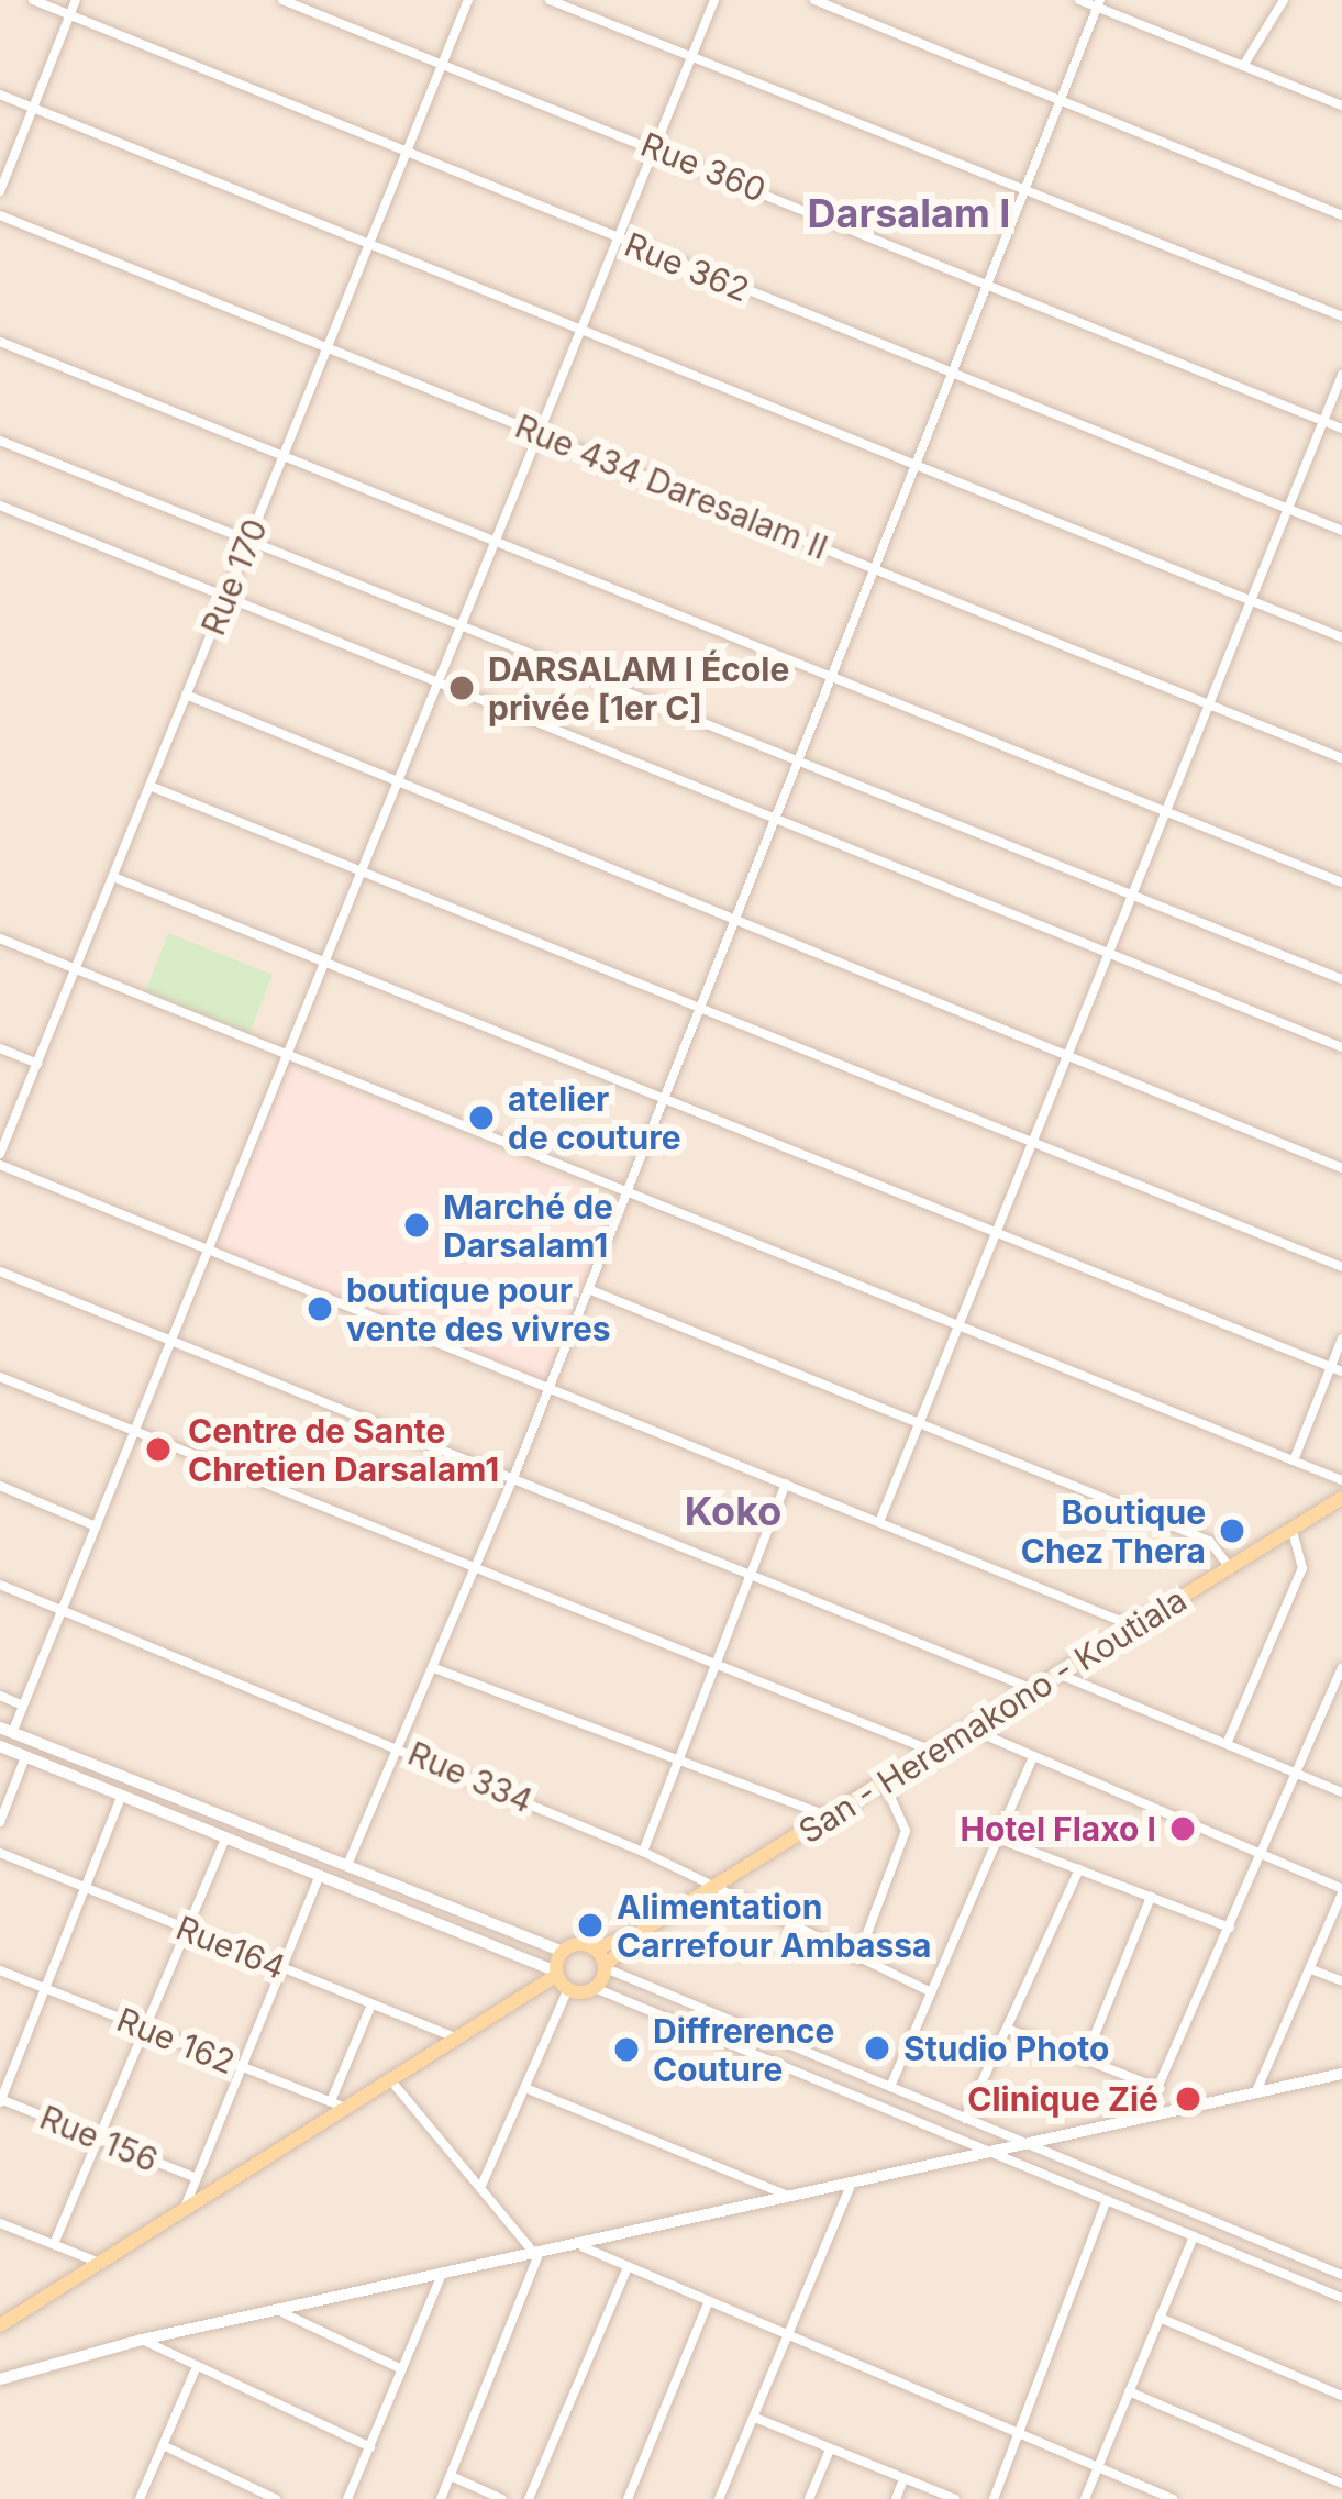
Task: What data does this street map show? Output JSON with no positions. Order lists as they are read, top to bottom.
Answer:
{
  "streets": {
    "main road": ["San - Heremakono - Koutiala"],
    "street": [
      "Rue 360",
      "Rue 362",
      "Rue 434 Daresalam II",
      "Rue 170",
      "Rue 334",
      "Rue164",
      "Rue 162",
      "Rue 156"
    ]
  },
  "crossings": [
    ["Rue 360", "Rue 170"],
    ["Rue 362", "Rue 170"],
    ["Rue 434 Daresalam II", "Rue 170"],
    ["San - Heremakono - Koutiala", "Rue 334"]
  ],
  "districts": ["Darsalam I", "Koko"],
  "places": [
    "DARSALAM I École privée [1er C]",
    "atelier de couture",
    "Marché de Darsalam1",
    "boutique pour vente des vivres",
    "Centre de Sante Chretien Darsalam1",
    "Boutique Chez Thera",
    "Hotel Flaxo I",
    "Alimentation Carrefour Ambassa",
    "Studio Photo",
    "Diffrerence Couture",
    "Clinique Zié"
  ]
}
